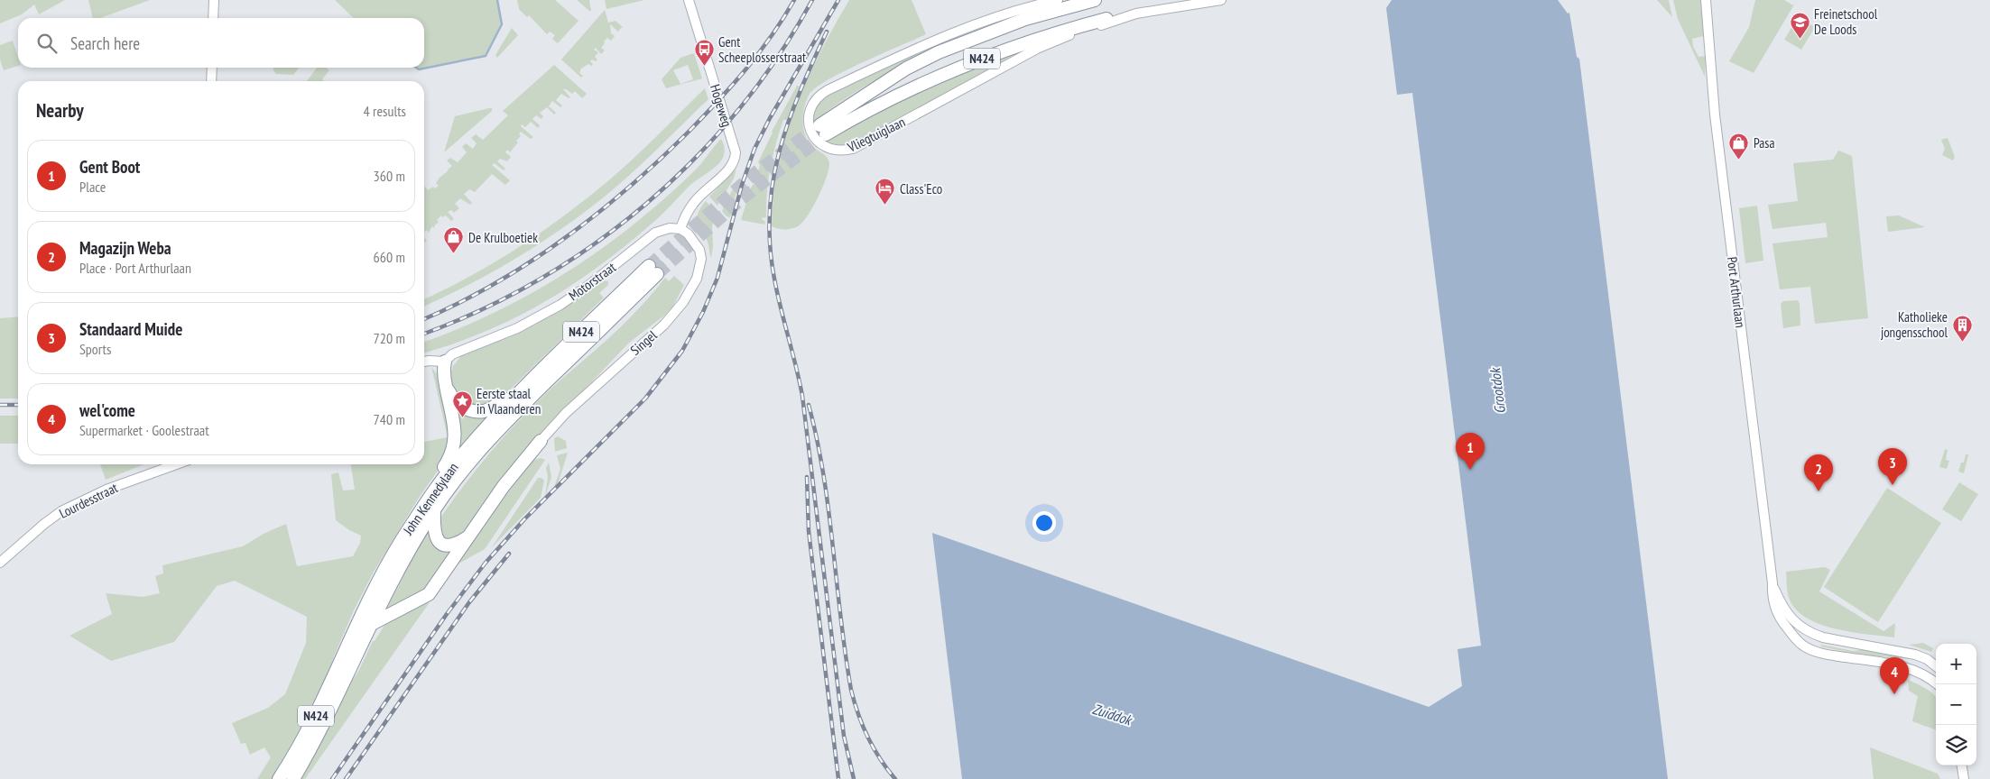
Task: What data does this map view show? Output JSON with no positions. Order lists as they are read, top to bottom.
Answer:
{
  "streets": {
    "highway": ["N424", "John Kennedylaan"],
    "main road": [
      "Hogeweg",
      "Vliegtuiglaan",
      "Motorstraat",
      "Port Arthurlaan",
      "Singel",
      "Lourdesstraat"
    ]
  },
  "crossings": [
    ["N424", "Vliegtuiglaan"],
    ["Hogeweg", "Motorstraat"],
    ["Hogeweg", "Singel"],
    ["Motorstraat", "Singel"]
  ],
  "water": ["Grootdok", "Zuiddok"],
  "places": {
    "school or university": ["Freinetschool De Loods"],
    "bus stop": ["Gent Scheeplosserstraat"],
    "shop": ["Pasa", "De Krulboetiek"],
    "hotel": ["Class'Eco"],
    "building": ["Katholieke jongensschool"],
    "place": ["Eerste staal in Vlaanderen"]
  },
  "page": {
    "search": "Search here",
    "heading": ["Nearby", "4 results"],
    "list": [
      {
        "mark": "1",
        "name": "Gent Boot",
        "note": "Place",
        "value": "360 m"
      },
      {
        "mark": "2",
        "name": "Magazijn Weba",
        "note": "Place · Port Arthurlaan",
        "value": "660 m"
      },
      {
        "mark": "3",
        "name": "Standaard Muide",
        "note": "Sports",
        "value": "720 m"
      },
      {
        "mark": "4",
        "name": "wel'come",
        "note": "Supermarket · Goolestraat",
        "value": "740 m"
      }
    ],
    "pins": [
      "1",
      "3",
      "2",
      "4"
    ],
    "map_buttons": ["+", "−"]
  }
}
